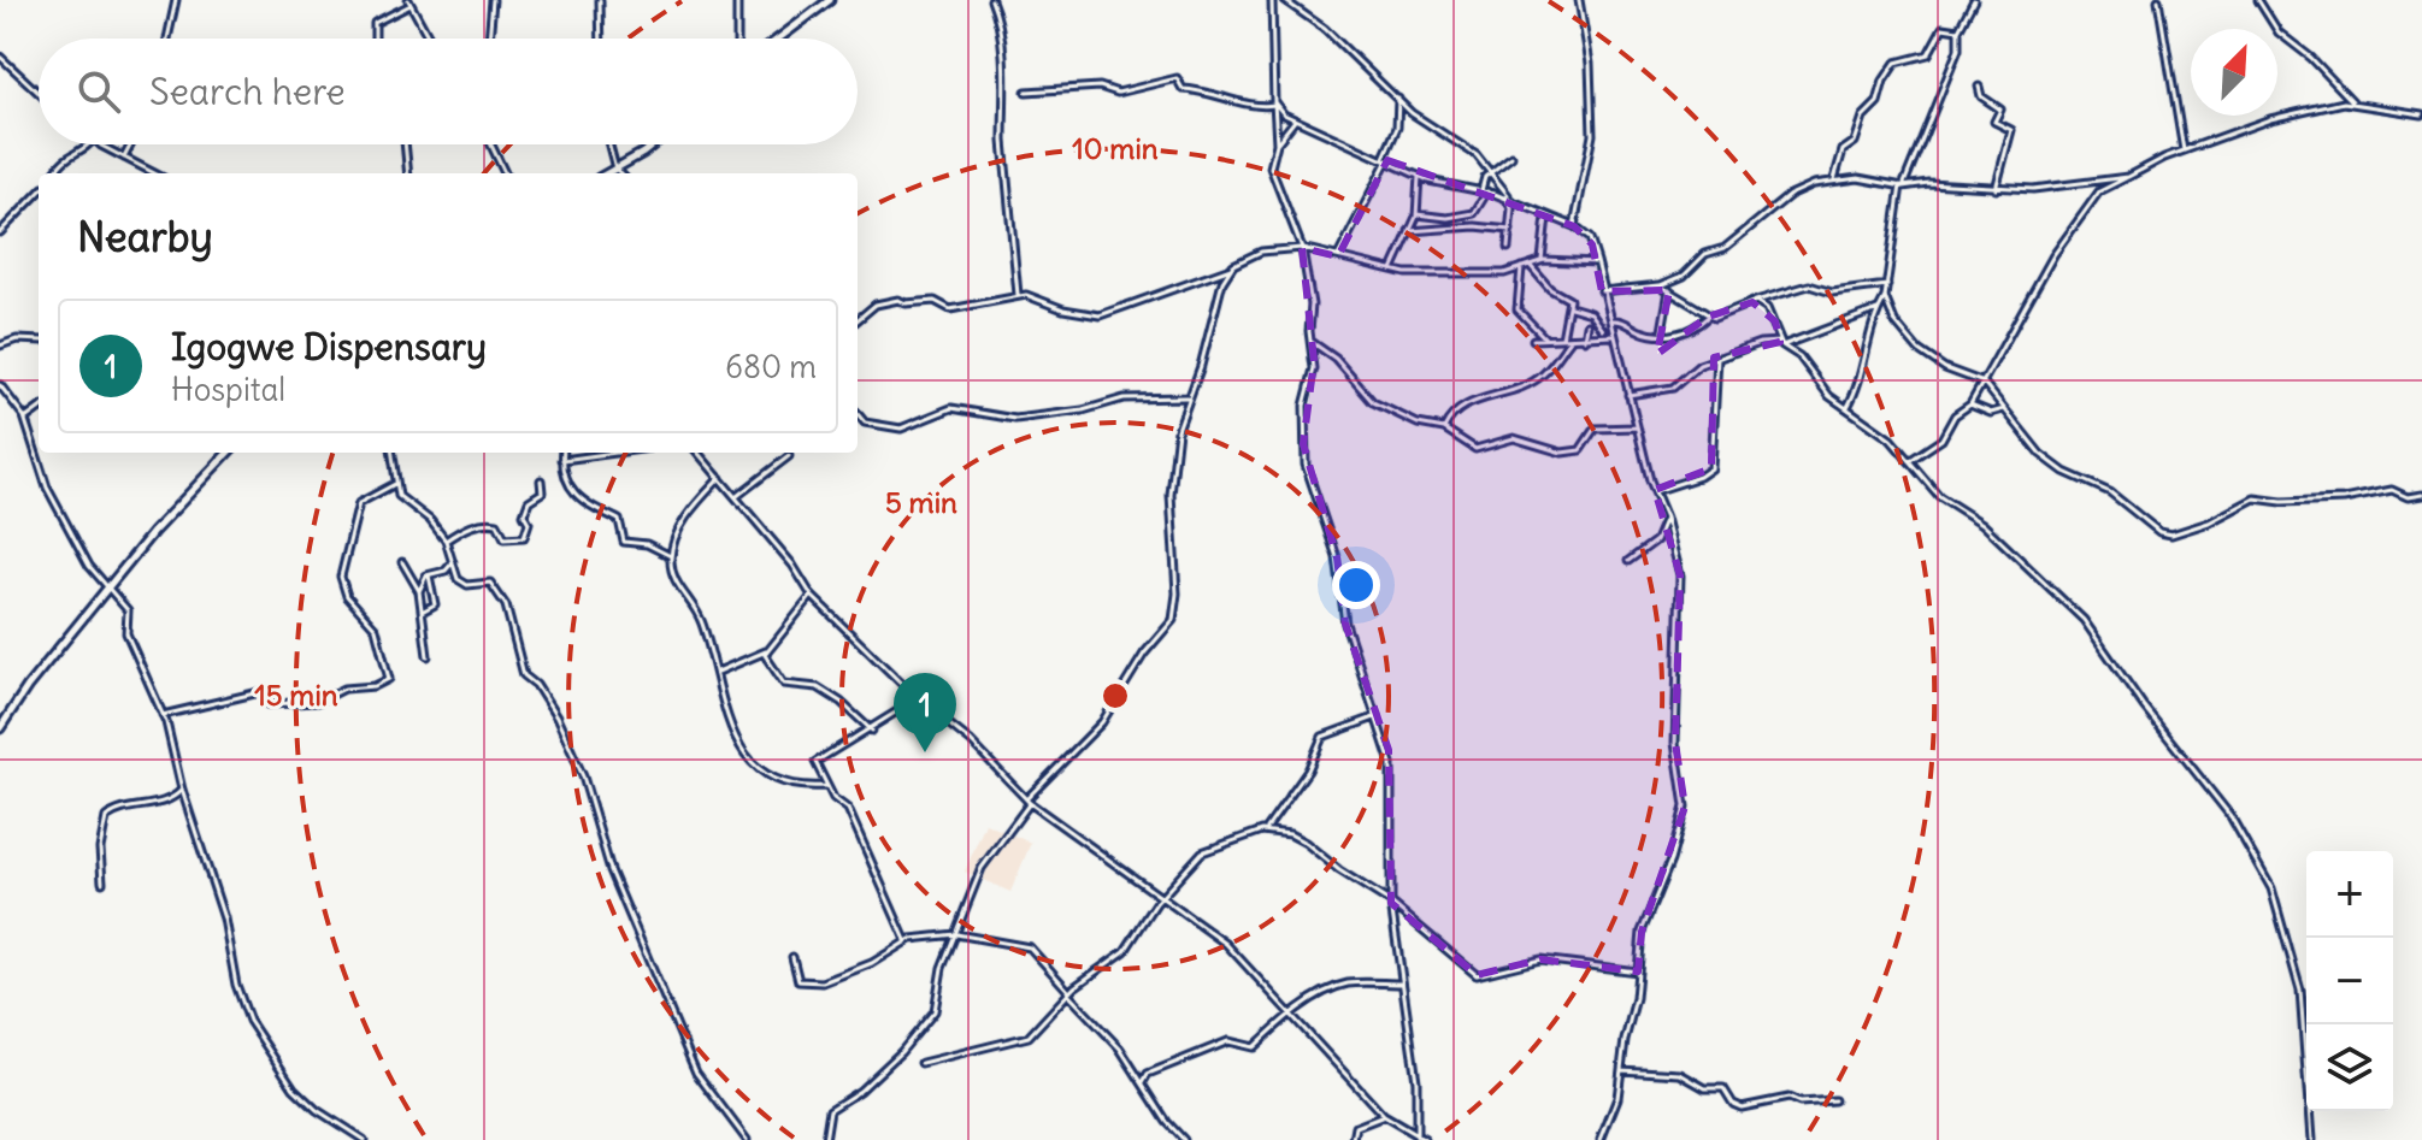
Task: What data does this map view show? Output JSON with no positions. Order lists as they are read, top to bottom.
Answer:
{
  "north": "top right",
  "page": {
    "search": "Search here",
    "heading": "Nearby",
    "list": [
      {
        "mark": "1",
        "name": "Igogwe Dispensary",
        "note": "Hospital",
        "value": "680 m"
      }
    ],
    "pins": "1",
    "map_buttons": ["+", "−"]
  },
  "rings": ["10 min", "5 min", "15 min"]
}
